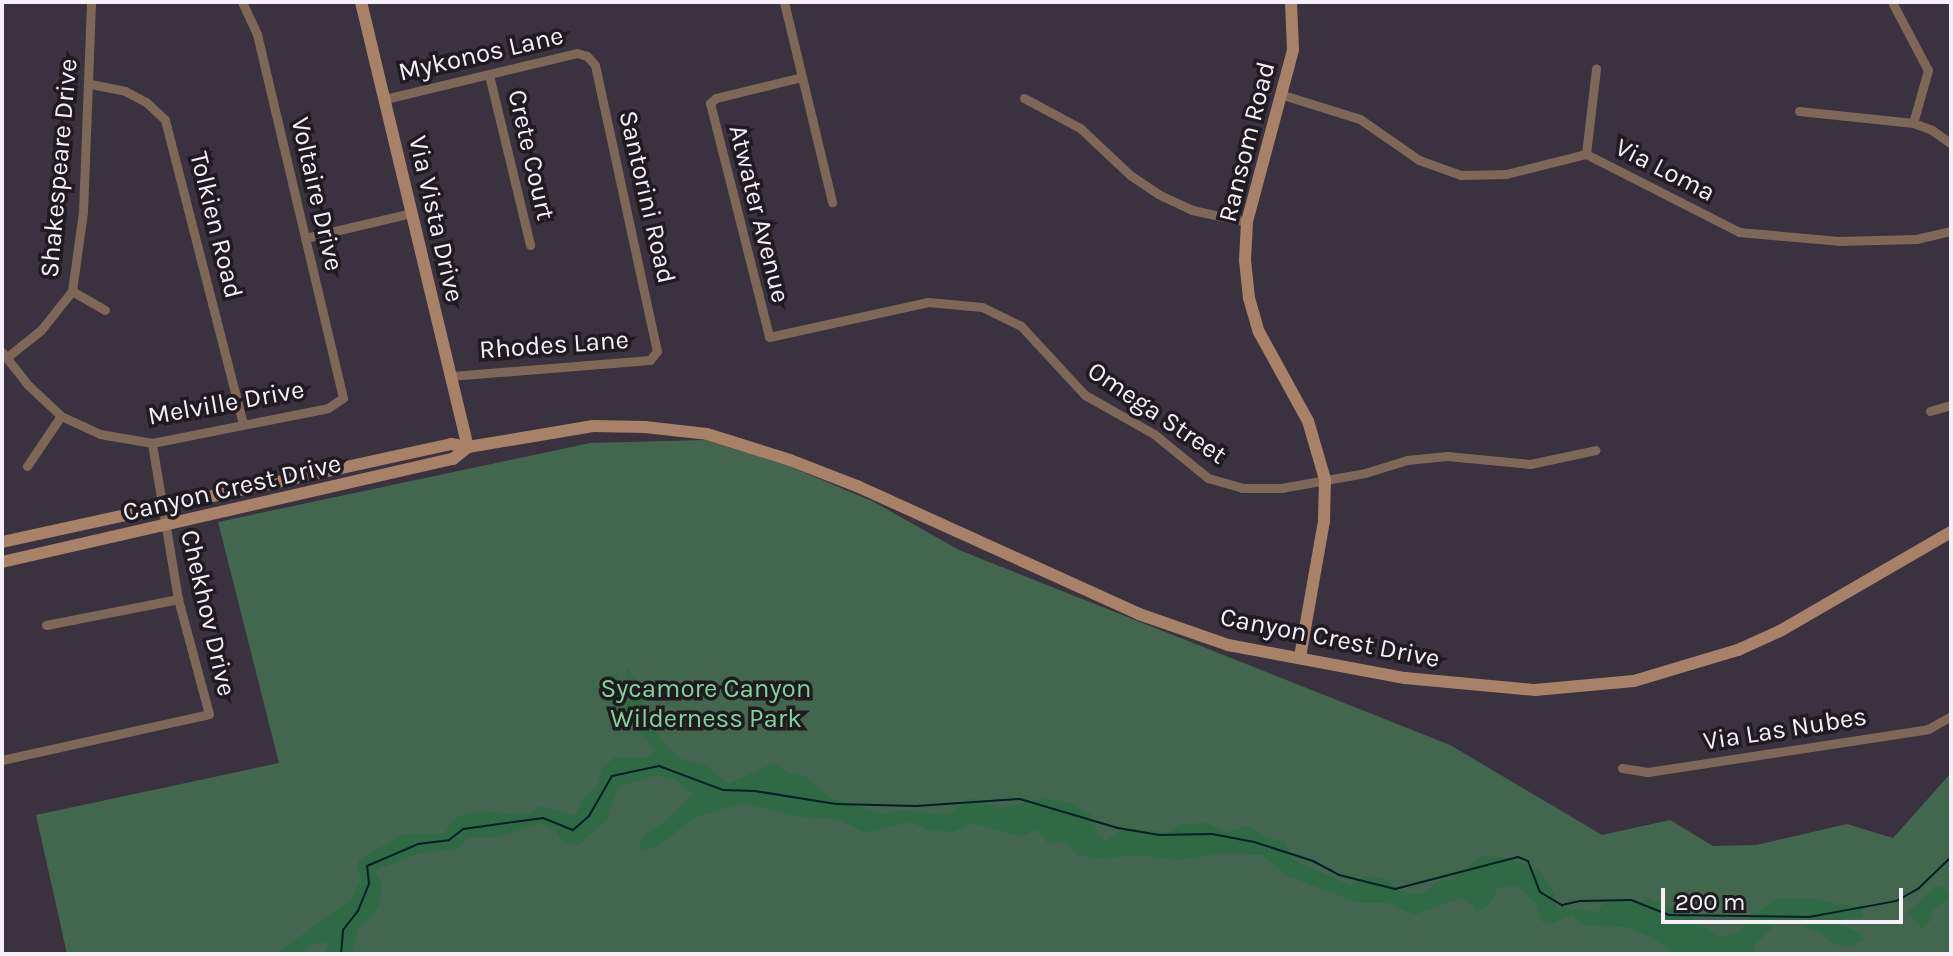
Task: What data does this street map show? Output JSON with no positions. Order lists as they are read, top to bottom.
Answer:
{
  "streets": {
    "main road": ["Ransom Road", "Via Vista Drive", "Canyon Crest Drive"],
    "street": [
      "Mykonos Lane",
      "Crete Court",
      "Shakespeare Drive",
      "Via Loma",
      "Voltaire Drive",
      "Santorini Road",
      "Atwater Avenue",
      "Tolkien Road",
      "Rhodes Lane",
      "Melville Drive",
      "Omega Street",
      "Chekhov Drive",
      "Via Las Nubes"
    ]
  },
  "crossings": [
    ["Mykonos Lane", "Crete Court"],
    ["Mykonos Lane", "Santorini Road"],
    ["Mykonos Lane", "Via Vista Drive"],
    ["Ransom Road", "Via Loma"],
    ["Ransom Road", "Omega Street"],
    ["Ransom Road", "Canyon Crest Drive"],
    ["Shakespeare Drive", "Tolkien Road"],
    ["Shakespeare Drive", "Melville Drive"],
    ["Voltaire Drive", "Melville Drive"],
    ["Santorini Road", "Rhodes Lane"],
    ["Atwater Avenue", "Omega Street"],
    ["Via Vista Drive", "Rhodes Lane"],
    ["Via Vista Drive", "Canyon Crest Drive"],
    ["Tolkien Road", "Melville Drive"],
    ["Melville Drive", "Chekhov Drive"],
    ["Canyon Crest Drive", "Chekhov Drive"]
  ],
  "parks": ["Sycamore Canyon Wilderness Park"],
  "scale_bar": "200 m"
}
